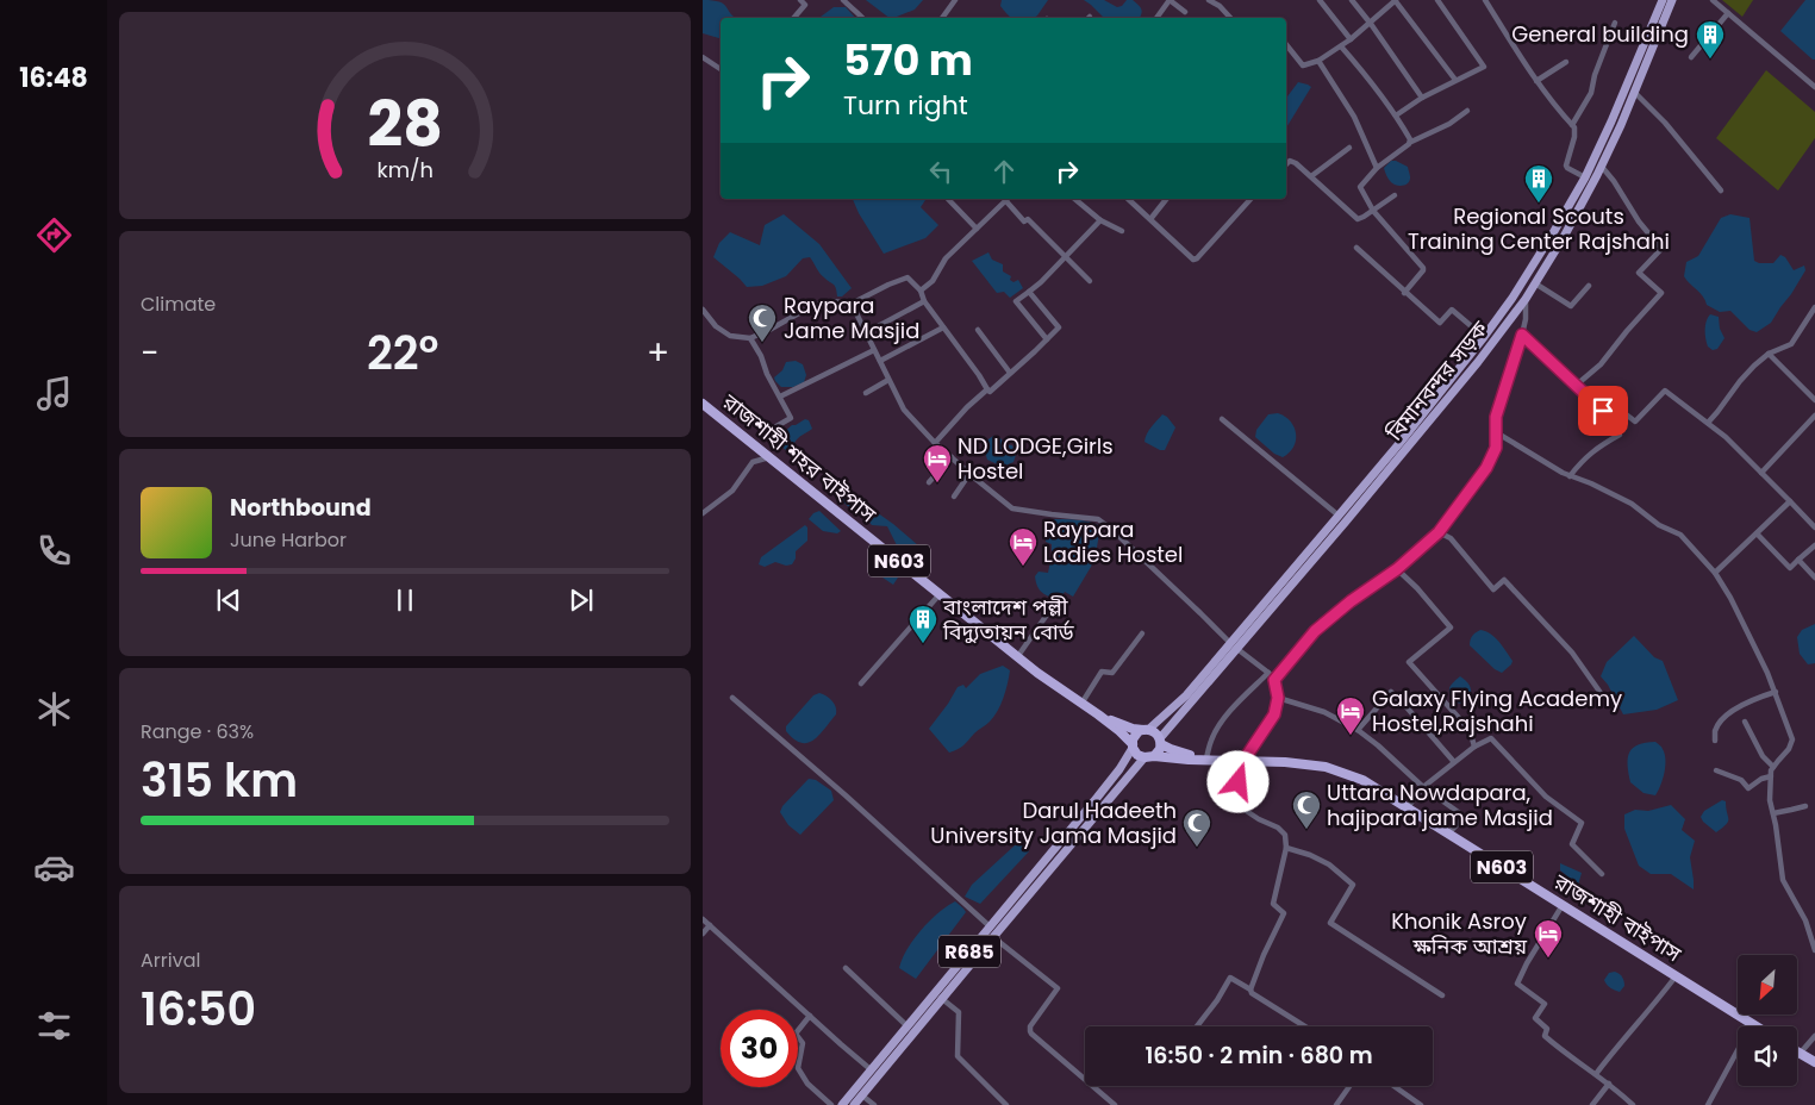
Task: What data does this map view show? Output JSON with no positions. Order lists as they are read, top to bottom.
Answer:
{
  "streets": {
    "highway": ["রাজশাহী শহর বাইপাস", "N603", "রাজশাহী বাইপাস"],
    "main road": ["বিমানবন্দর সড়ক", "R685"]
  },
  "crossings": [
    ["বিমানবন্দর সড়ক", "N603"],
    ["বিমানবন্দর সড়ক", "R685"],
    ["রাজশাহী শহর বাইপাস", "N603"],
    ["N603", "রাজশাহী বাইপাস"],
    ["N603", "R685"]
  ],
  "places": {
    "building": ["General building", "Regional Scouts Training Center Rajshahi", "বাংলাদেশ পল্লী বিদ্যুতায়ন বোর্ড"],
    "mosque": ["Raypara Jame Masjid", "Uttara Nowdapara, hajipara jame Masjid", "Darul Hadeeth University Jama Masjid"],
    "hotel": [
      "ND LODGE,Girls Hostel",
      "Raypara Ladies Hostel",
      "Galaxy Flying Academy Hostel,Rajshahi",
      "Khonik Asroy ক্ষনিক আশ্রয়"
    ]
  },
  "north": "bottom left",
  "page": {
    "tabs": "16:48",
    "turn": ["570 m", "Turn right"],
    "tile": [
      "Climate",
      ["Range · 63%", "315 km"],
      ["Arrival", "16:50"]
    ],
    "heat": ["−", "22°", "+"],
    "song": ["Northbound", "June Harbor"],
    "limit": "30",
    "trip": "16:50 · 2 min · 680 m",
    "gauge": ["28", "km/h"]
  }
}
